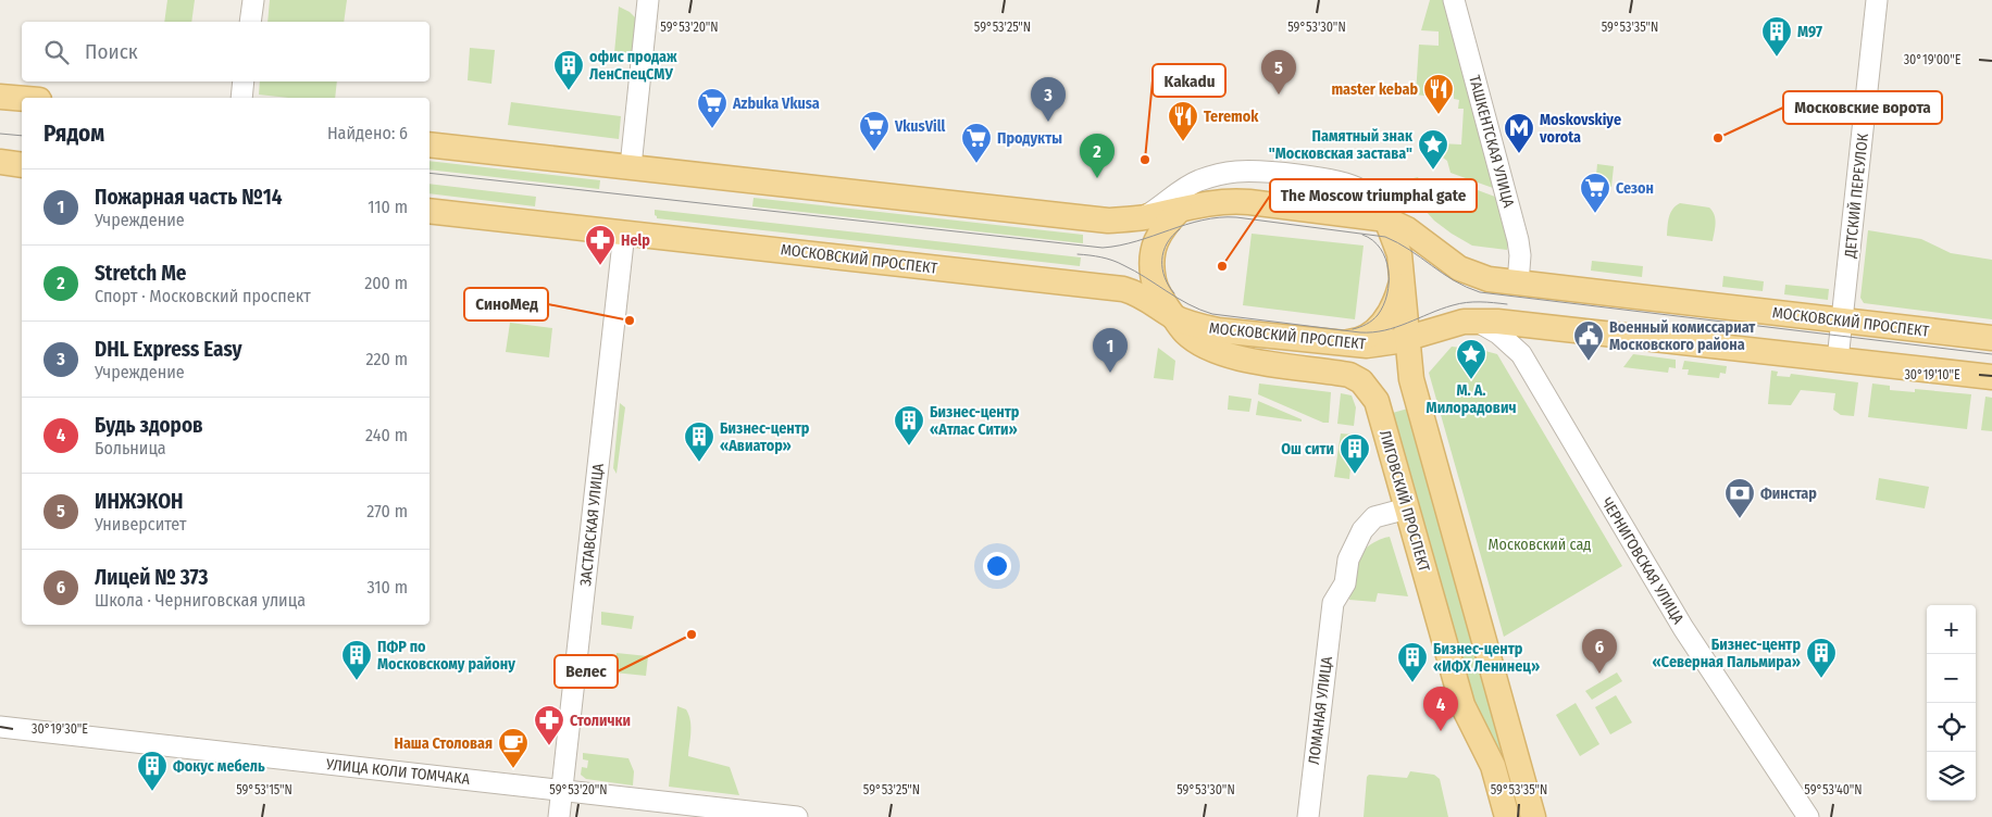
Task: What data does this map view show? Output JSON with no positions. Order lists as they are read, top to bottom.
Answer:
{
  "streets": {
    "main road": ["МОСКОВСКИЙ ПРОСПЕКТ", "ЛИГОВСКИЙ ПРОСПЕКТ"],
    "street": [
      "ТАШКЕНТСКАЯ УЛИЦА",
      "ДЕТСКИЙ ПЕРЕУЛОК",
      "ЗАСТАВСКАЯ УЛИЦА",
      "ЧЕРНИГОВСКАЯ УЛИЦА",
      "ЛОМАНАЯ УЛИЦА",
      "УЛИЦА КОЛИ ТОМЧАКА"
    ]
  },
  "crossings": [
    ["ТАШКЕНТСКАЯ УЛИЦА", "МОСКОВСКИЙ ПРОСПЕКТ"],
    ["ДЕТСКИЙ ПЕРЕУЛОК", "МОСКОВСКИЙ ПРОСПЕКТ"],
    ["МОСКОВСКИЙ ПРОСПЕКТ", "ЛИГОВСКИЙ ПРОСПЕКТ"],
    ["МОСКОВСКИЙ ПРОСПЕКТ", "ЗАСТАВСКАЯ УЛИЦА"],
    ["МОСКОВСКИЙ ПРОСПЕКТ", "ЧЕРНИГОВСКАЯ УЛИЦА"],
    ["ЛИГОВСКИЙ ПРОСПЕКТ", "ЛОМАНАЯ УЛИЦА"],
    ["ЗАСТАВСКАЯ УЛИЦА", "УЛИЦА КОЛИ ТОМЧАКА"]
  ],
  "parks": ["Московский сад"],
  "places": {
    "building": [
      "M97",
      "офис продаж ЛенСпецСМУ",
      "Бизнес-центр «Атлас Сити»",
      "Бизнес-центр «Авиатор»",
      "Ош сити",
      "Бизнес-центр «Северная Пальмира»",
      "ПФР по Московскому району",
      "Бизнес-центр «ИФХ Ленинец»",
      "Фокус мебель"
    ],
    "restaurant": ["master kebab", "Teremok"],
    "supermarket": [
      "Azbuka Vkusa",
      "VkusVill",
      "Продукты",
      "Сезон"
    ],
    "other": [
      "Московские ворота",
      "Kakadu",
      "The Moscow triumphal gate",
      "СиноМед",
      "Велес"
    ],
    "metro station": ["Moskovskiye vorota"],
    "place": ["Памятный знак \"Московская застава\"", "М. А. Милорадович"],
    "pharmacy": ["Help", "Столички"],
    "public building": ["Военный комиссариат Московского района"],
    "bank": ["Финстар"],
    "cafe": ["Наша Столовая"]
  },
  "page": {
    "search": "Поиск",
    "pins": [
      "5",
      "3",
      "2",
      "1",
      "6",
      "4"
    ],
    "heading": ["Рядом", "Найдено: 6"],
    "list": [
      {
        "mark": "1",
        "name": "Пожарная часть №14",
        "note": "Учреждение",
        "value": "110 m"
      },
      {
        "mark": "2",
        "name": "Stretch Me",
        "note": "Спорт · Московский проспект",
        "value": "200 m"
      },
      {
        "mark": "3",
        "name": "DHL Express Easy",
        "note": "Учреждение",
        "value": "220 m"
      },
      {
        "mark": "4",
        "name": "Будь здоров",
        "note": "Больница",
        "value": "240 m"
      },
      {
        "mark": "5",
        "name": "ИНЖЭКОН",
        "note": "Университет",
        "value": "270 m"
      },
      {
        "mark": "6",
        "name": "Лицей № 373",
        "note": "Школа · Черниговская улица",
        "value": "310 m"
      }
    ],
    "map_buttons": ["+", "−"]
  },
  "coordinates": [
    "59°53'20\"N",
    "59°53'25\"N",
    "59°53'30\"N",
    "59°53'35\"N",
    "30°19'00\"E",
    "30°19'10\"E",
    "30°19'30\"E",
    "59°53'15\"N",
    "59°53'40\"N"
  ]
}
